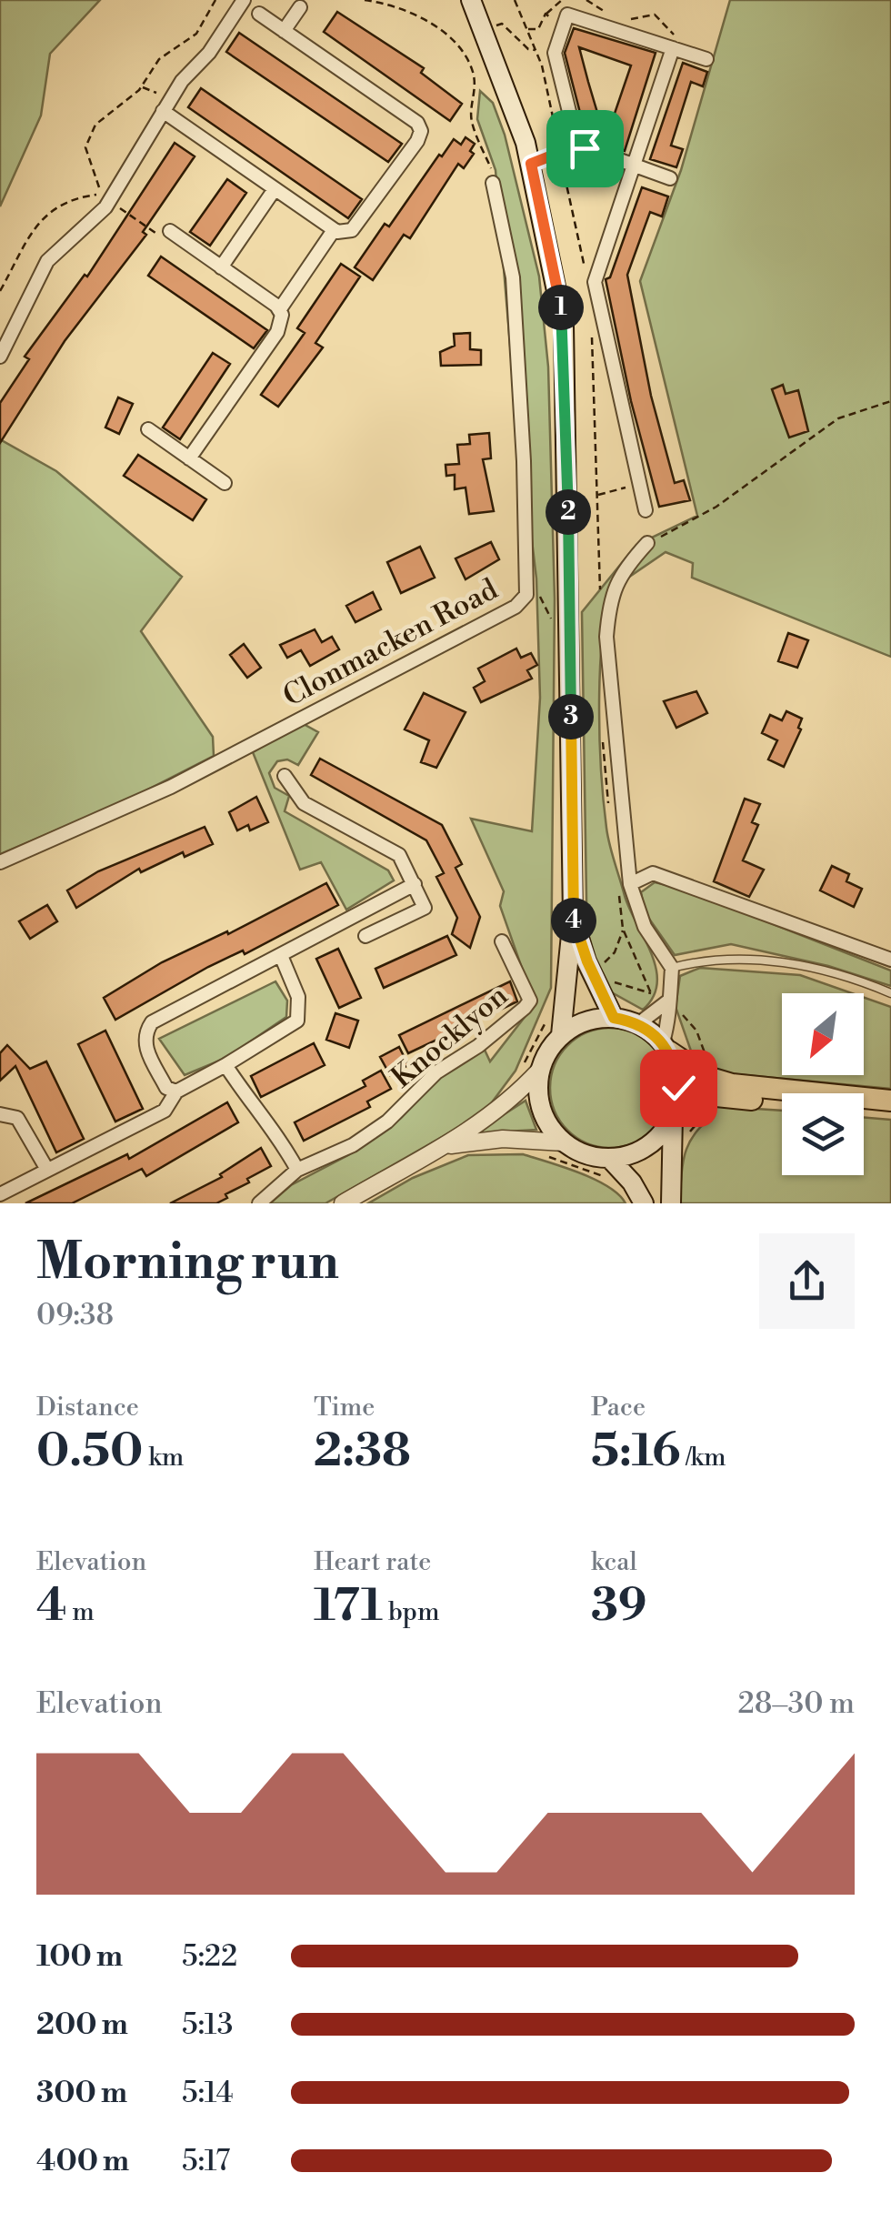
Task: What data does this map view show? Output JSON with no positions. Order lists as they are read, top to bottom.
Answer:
{
  "streets": {
    "street": ["Clonmacken Road", "Knocklyon"]
  },
  "north": "bottom left",
  "page": {
    "pins": [
      "1",
      "2",
      "3",
      "4"
    ],
    "heading": ["Morning run", "09:38"],
    "stats": [
      ["Distance", "0.50 km"],
      ["Time", "2:38"],
      ["Pace", "5:16 /km"],
      ["Elevation", "4 m"],
      ["Heart rate", "171 bpm"],
      ["kcal", "39"]
    ],
    "chart": ["Elevation", "28–30 m"],
    "list": [
      {
        "name": "100 m",
        "note": "5:22"
      },
      {
        "name": "200 m",
        "note": "5:13"
      },
      {
        "name": "300 m",
        "note": "5:14"
      },
      {
        "name": "400 m",
        "note": "5:17"
      }
    ]
  }
}
